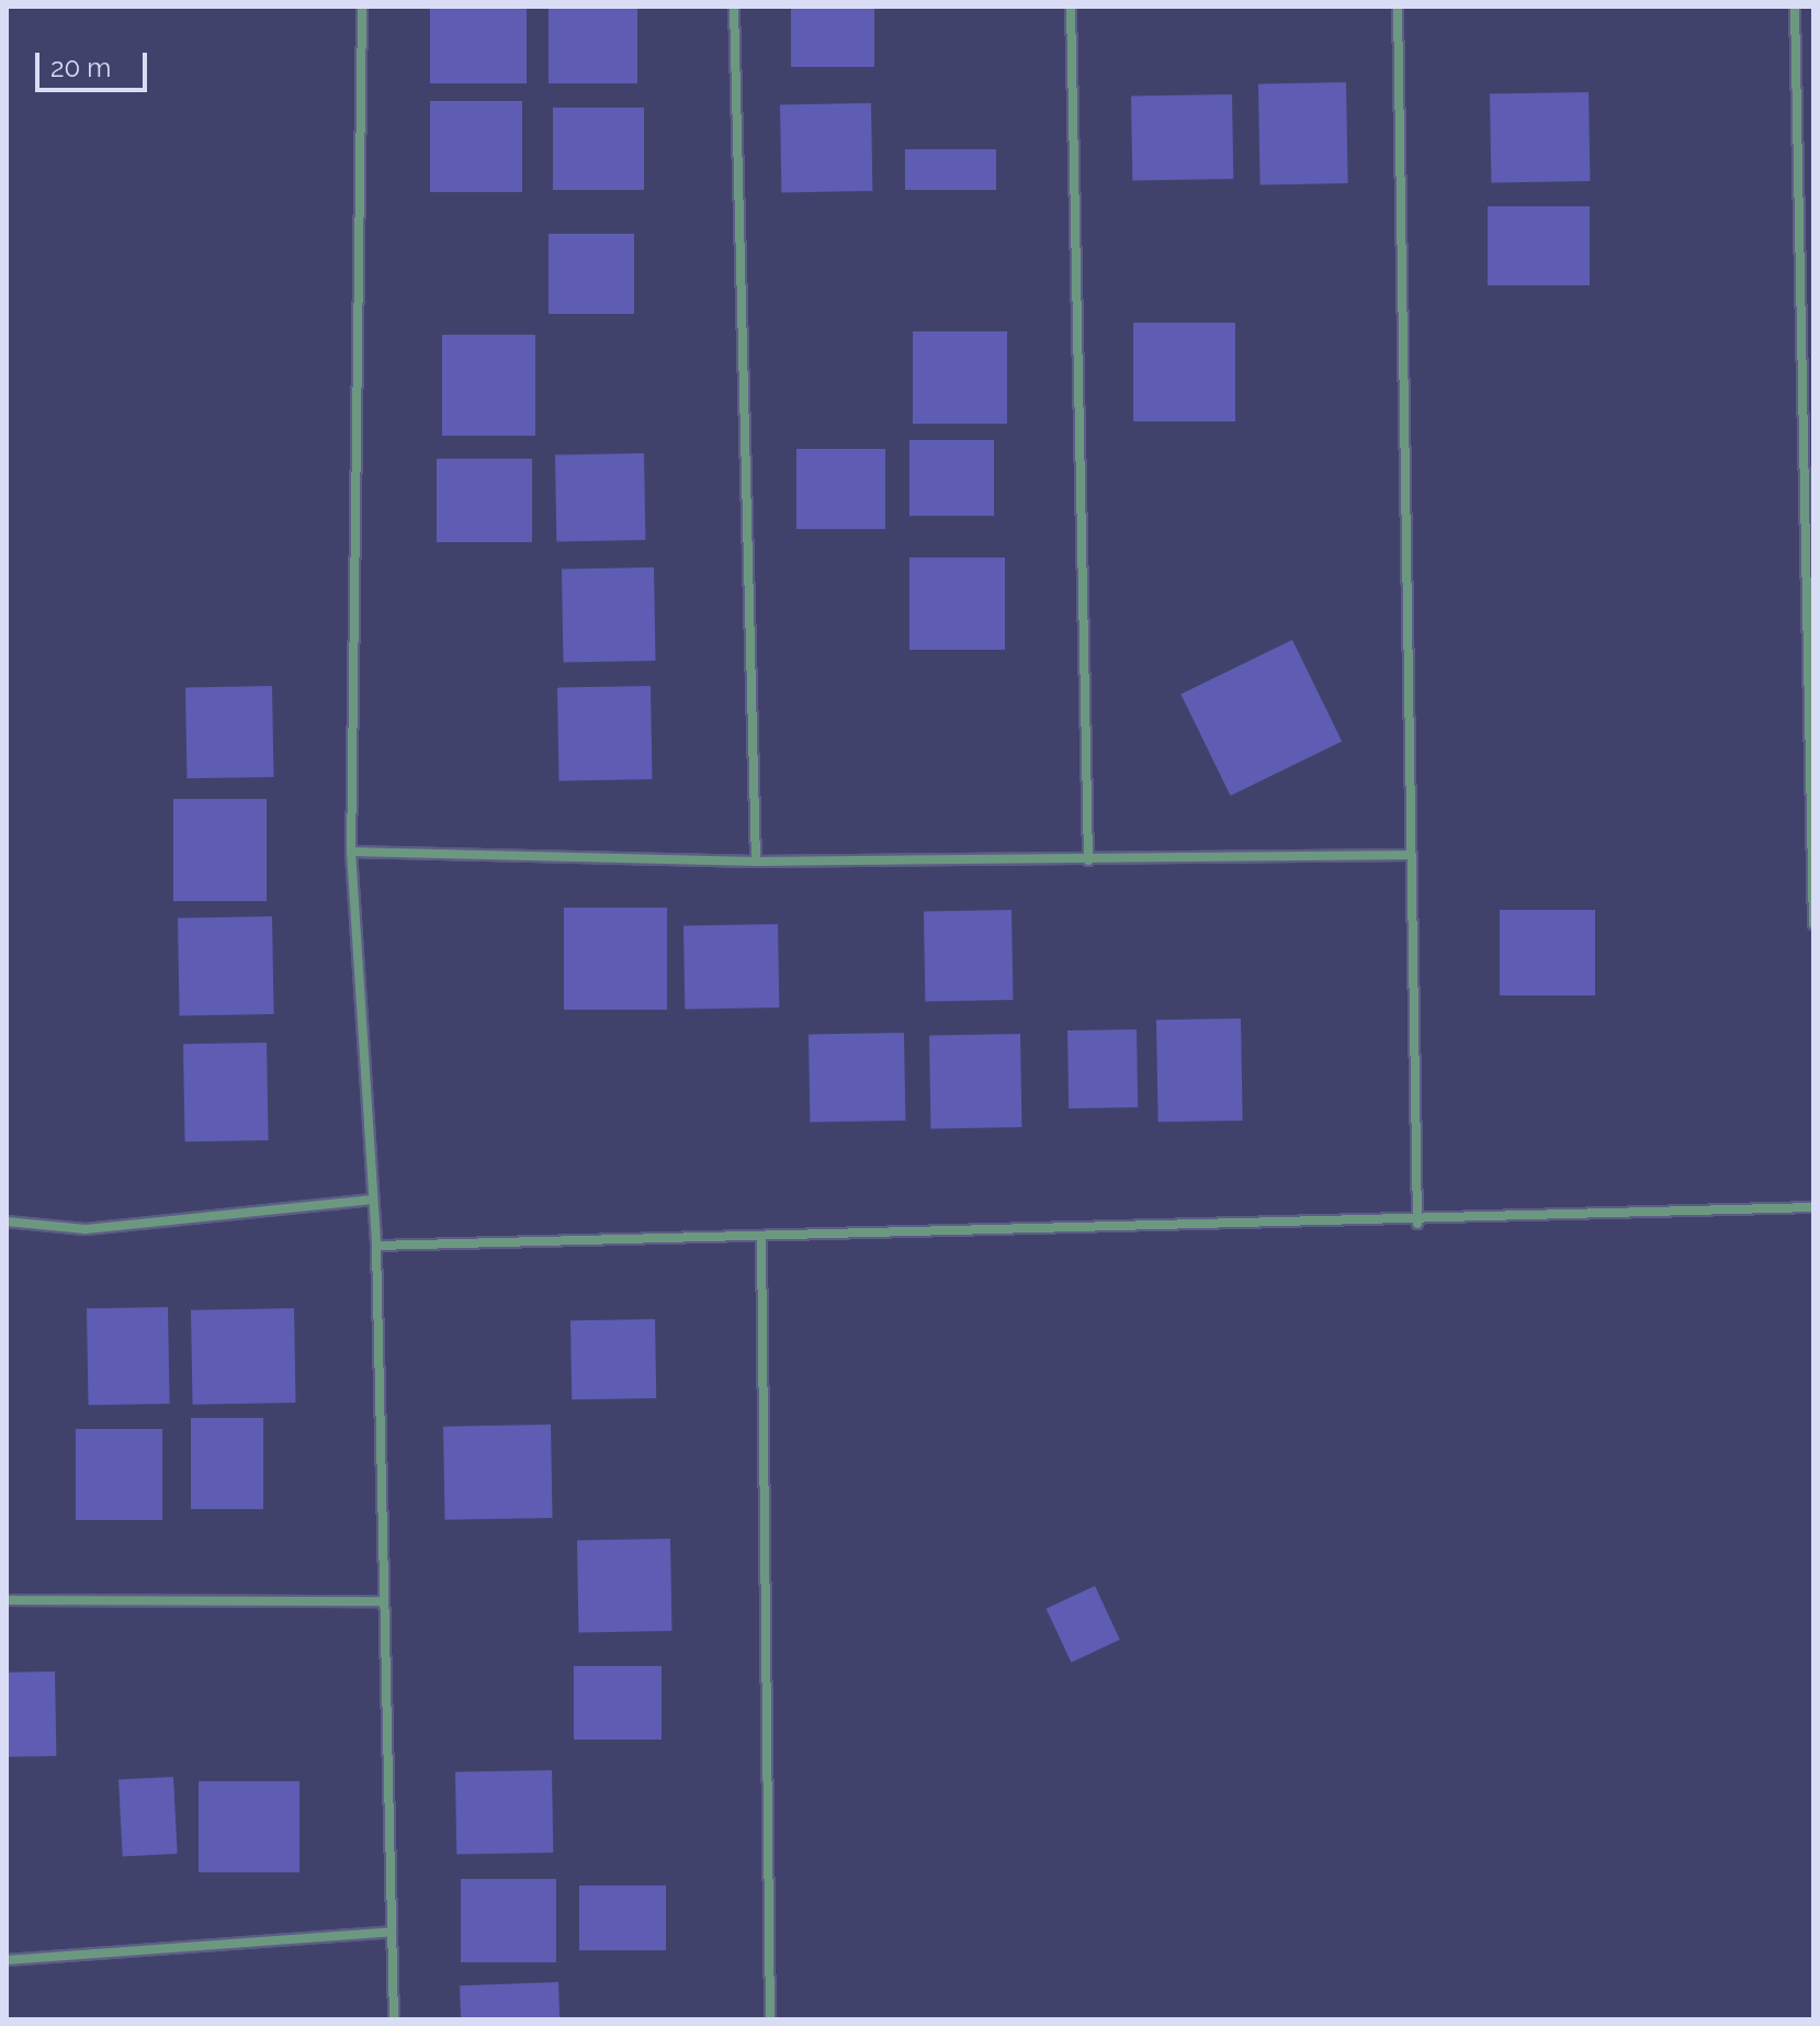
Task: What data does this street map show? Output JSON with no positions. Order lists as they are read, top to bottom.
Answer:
{
  "scale_bar": "20 m"
}
